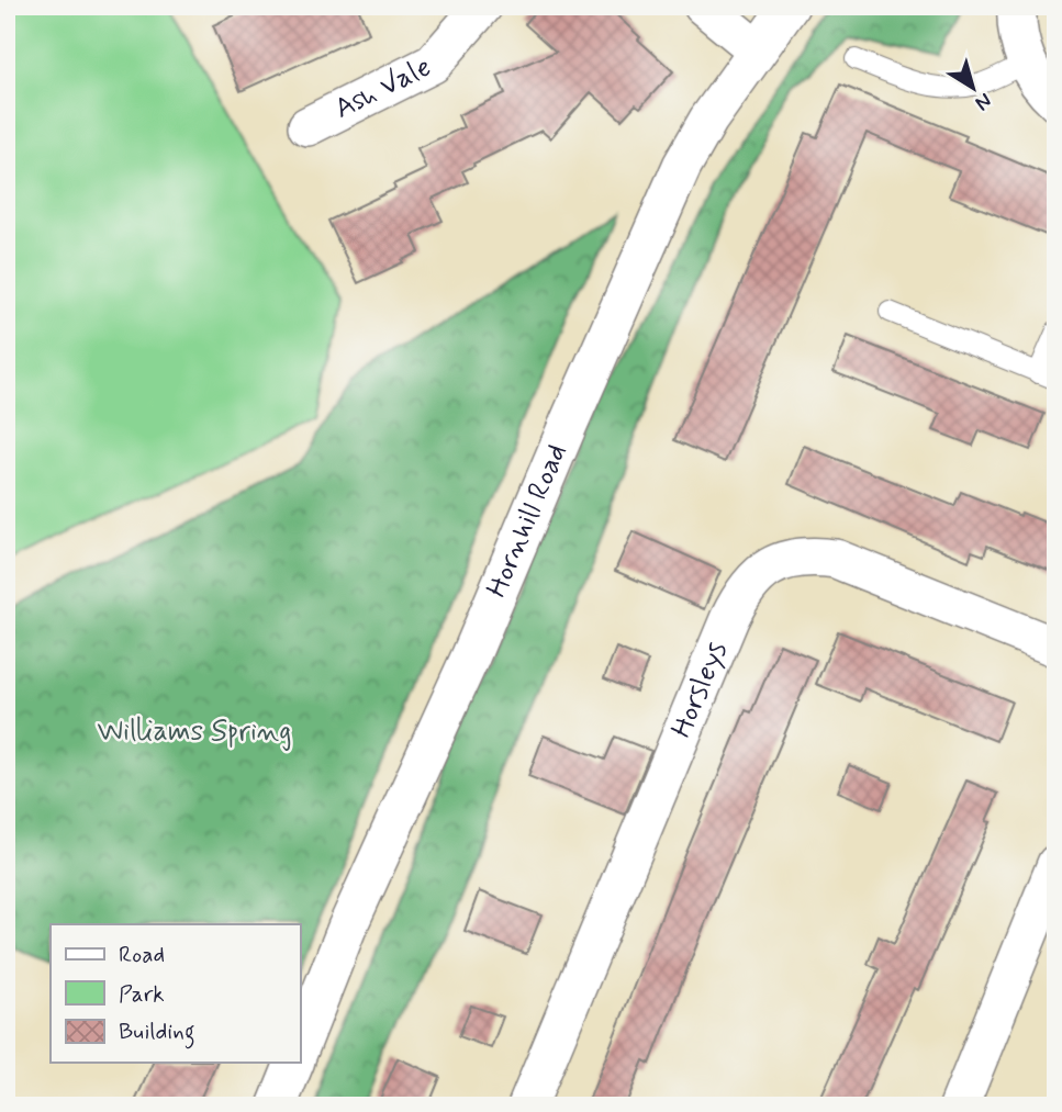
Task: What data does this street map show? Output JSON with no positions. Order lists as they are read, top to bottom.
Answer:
{
  "streets": {
    "street": ["Ash Vale", "Hornhill Road", "Horsleys"]
  },
  "parks": ["Williams Spring"],
  "legend": ["Road", "Park", "Building"],
  "north": "bottom right"
}
